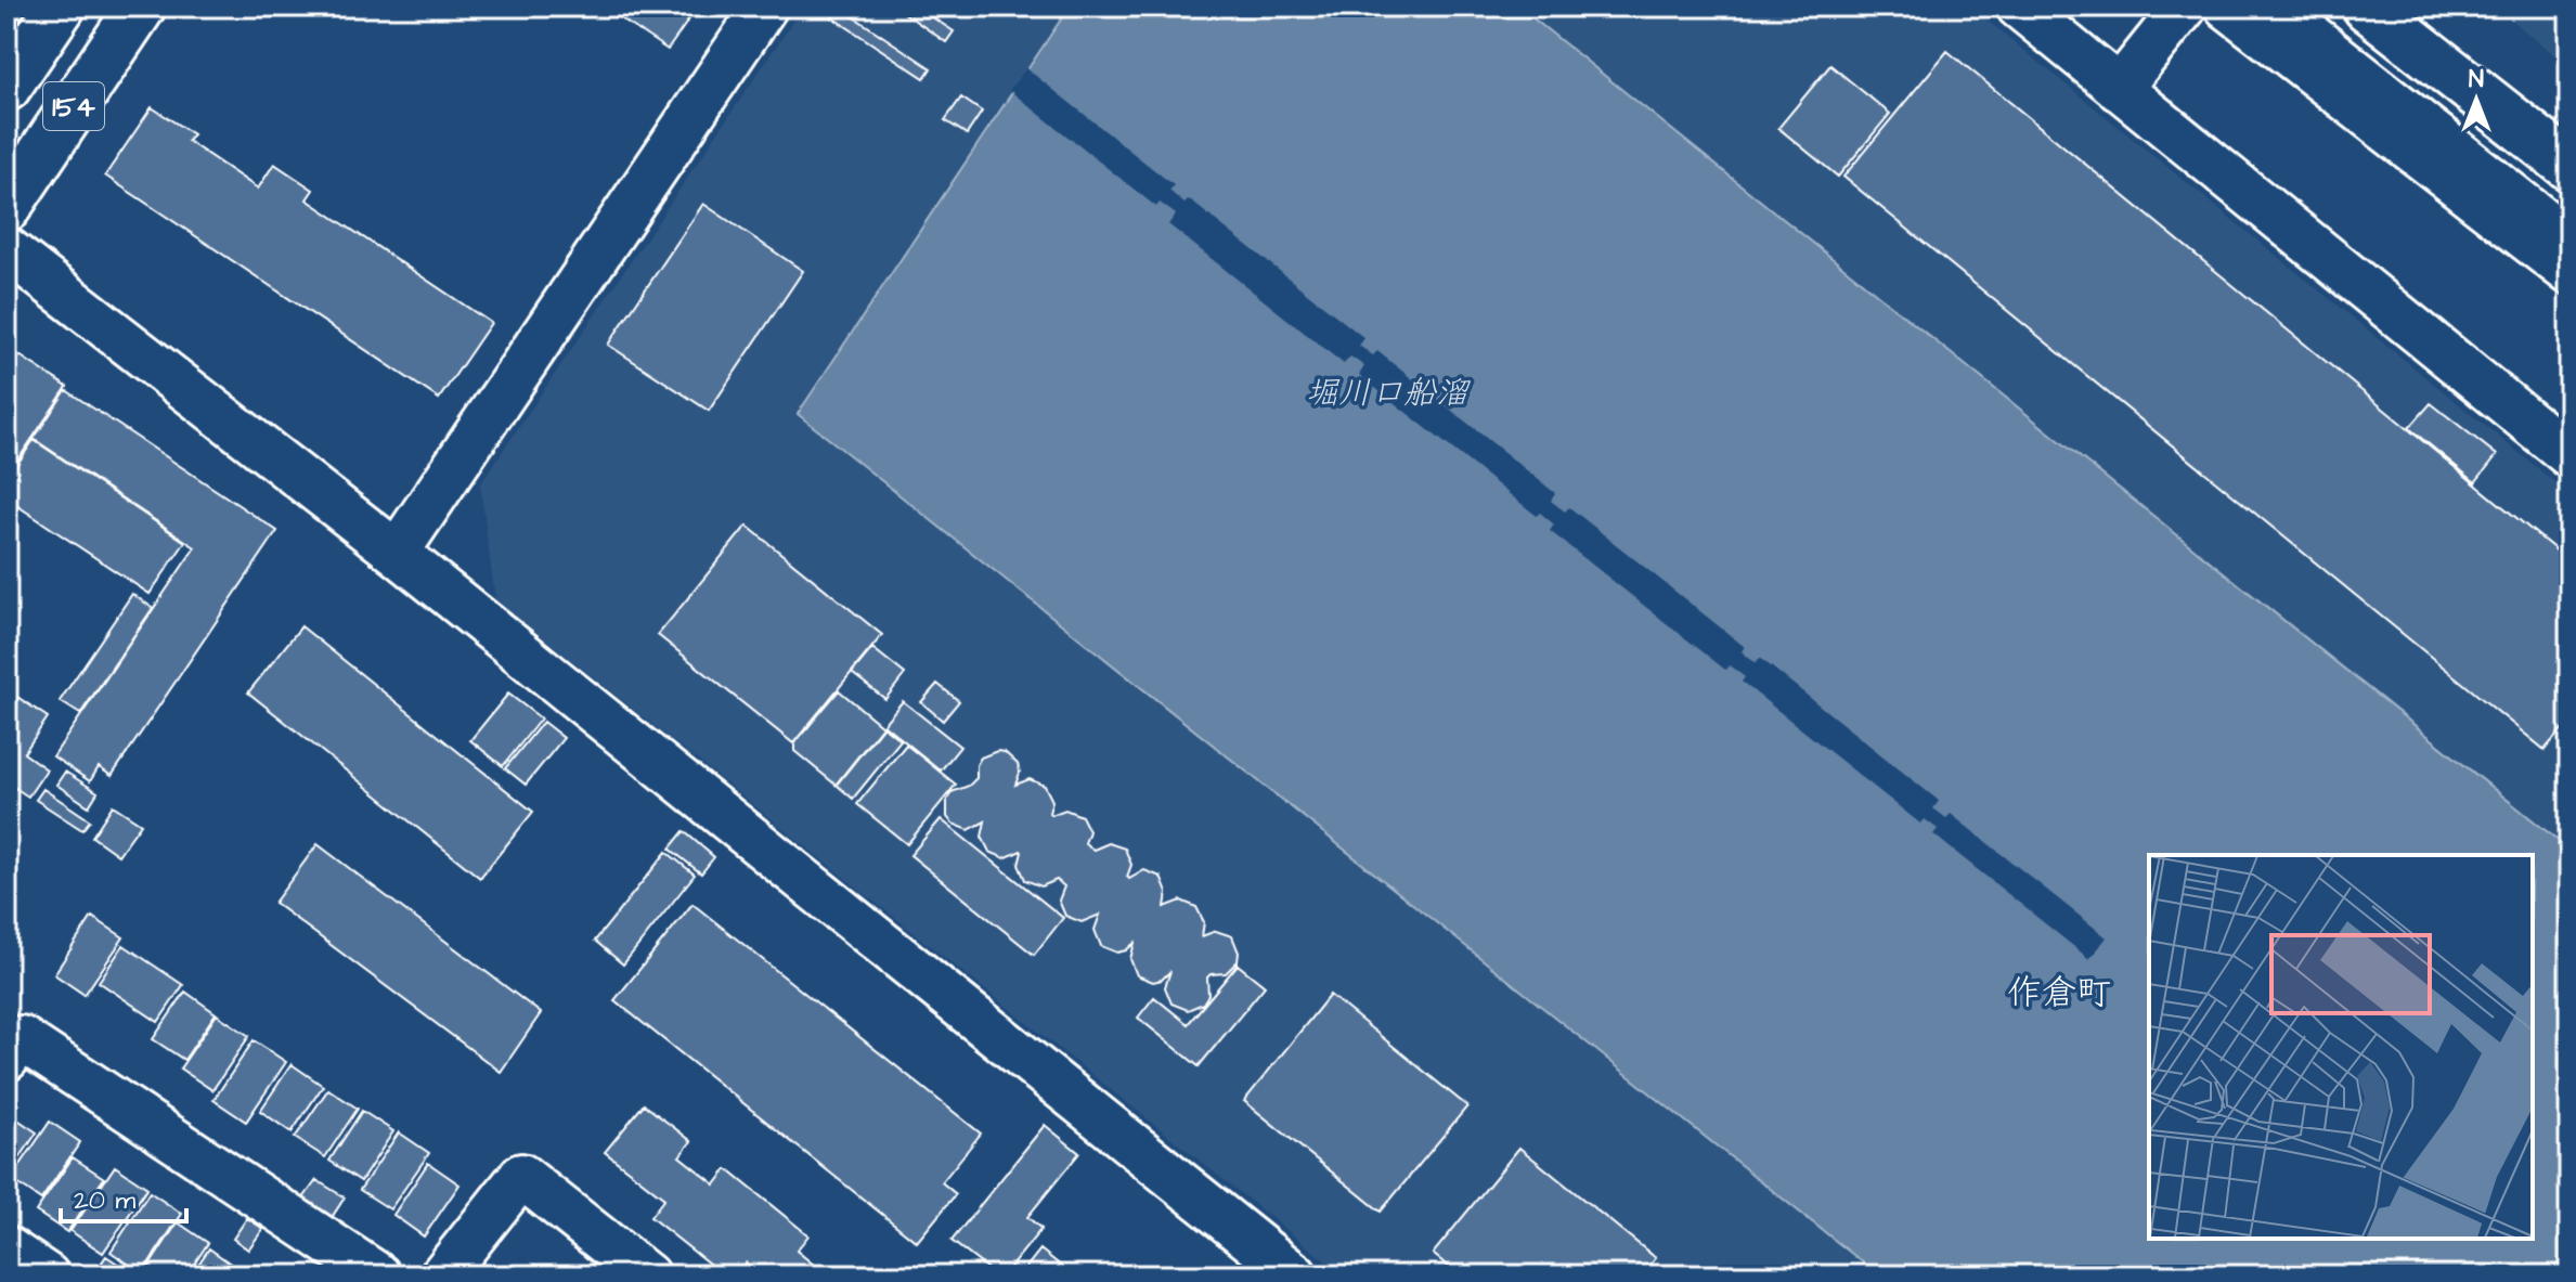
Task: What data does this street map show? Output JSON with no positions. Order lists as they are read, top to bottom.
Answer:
{
  "streets": {
    "highway": ["154"]
  },
  "districts": ["作倉町"],
  "water": ["堀川口船溜"],
  "scale_bar": "20 m",
  "north": "top"
}
